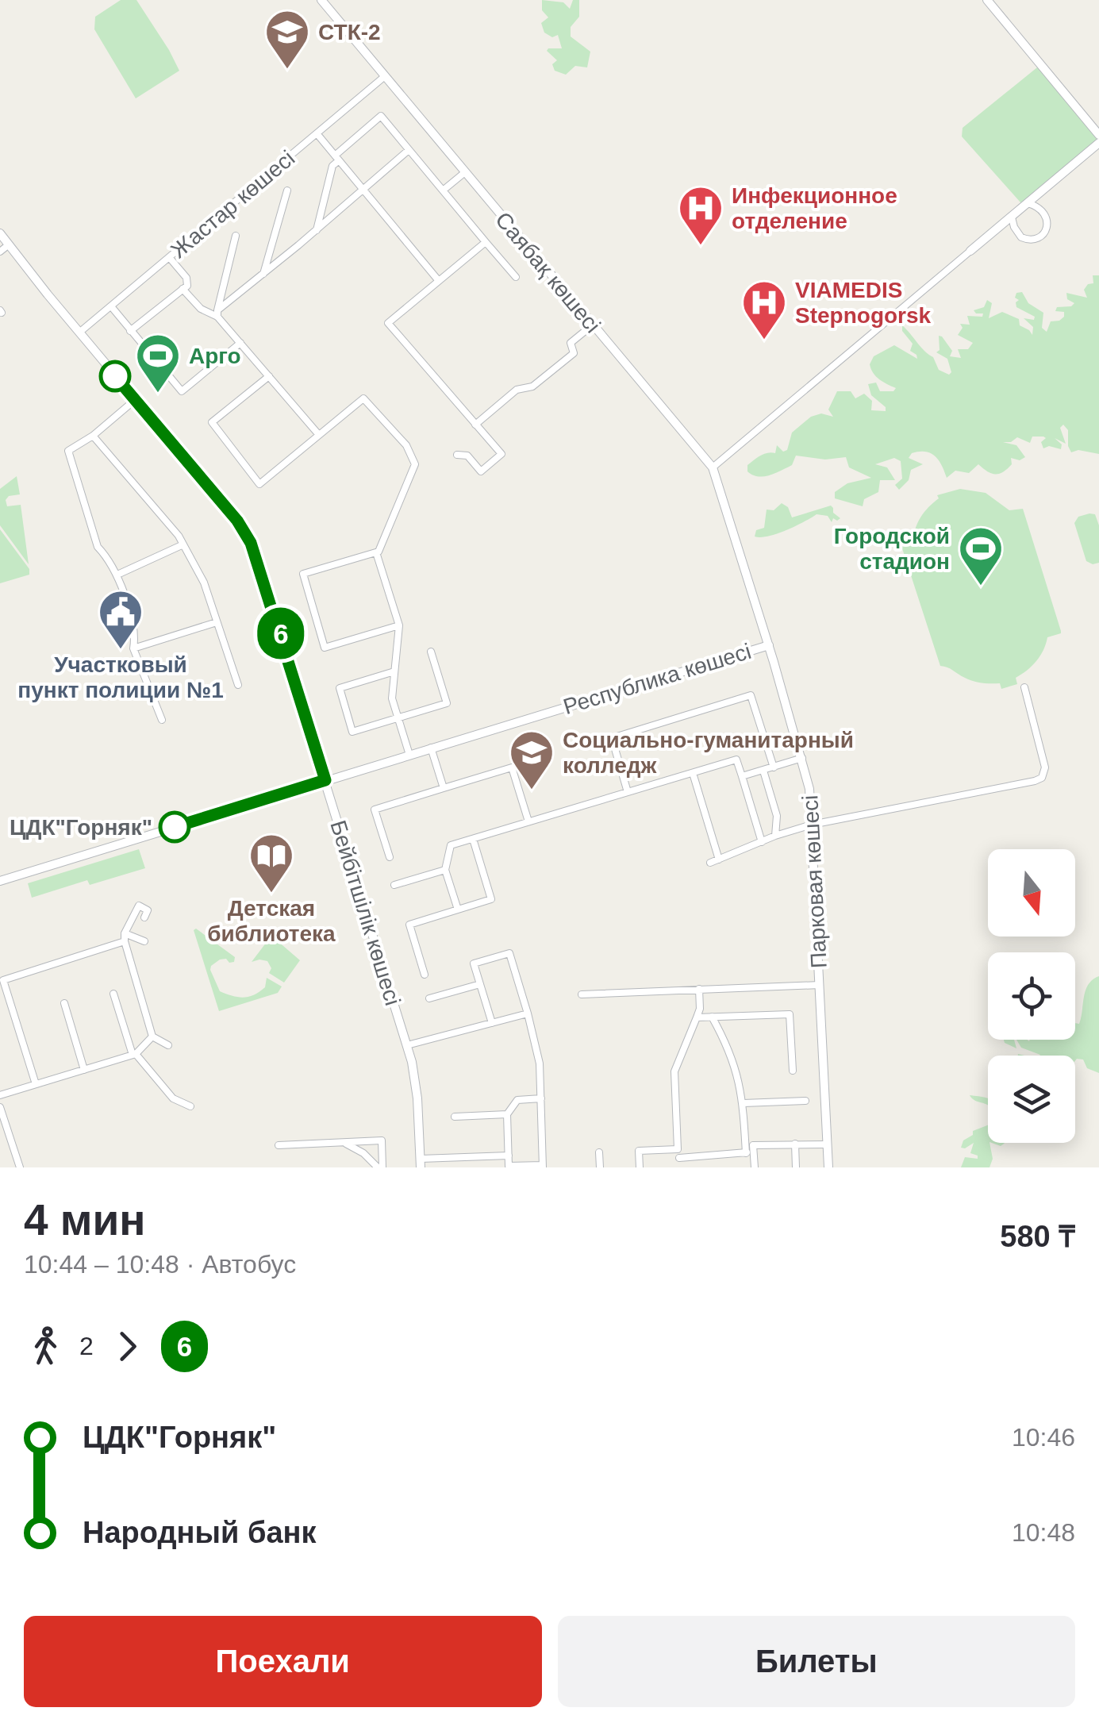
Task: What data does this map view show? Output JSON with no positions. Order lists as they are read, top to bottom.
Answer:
{
  "streets": {
    "street": [
      "Жастар көшесі",
      "Саябақ көшесі",
      "Республика көшесі",
      "Парковая көшесі",
      "Бейбітшілік көшесі"
    ]
  },
  "crossings": [
    ["Жастар көшесі", "Саябақ көшесі"],
    ["Жастар көшесі", "Бейбітшілік көшесі"],
    ["Саябақ көшесі", "Парковая көшесі"],
    ["Республика көшесі", "Парковая көшесі"],
    ["Республика көшесі", "Бейбітшілік көшесі"]
  ],
  "places": {
    "school or university": ["СТК-2", "Социально-гуманитарный колледж"],
    "hospital": ["Инфекционное отделение", "VIAMEDIS Stepnogorsk"],
    "sports": ["Арго", "Городской стадион"],
    "public building": ["Участковый пункт полиции №1"],
    "other": ["ЦДК\"Горняк\""],
    "library": ["Детская библиотека"]
  },
  "lines": ["bus line 6"],
  "north": "bottom",
  "page": {
    "on_map": "6",
    "heading": ["4 мин", "10:44 – 10:48 · Автобус", "580 ₸"],
    "legs": ["2", "6"],
    "list": [
      {
        "name": "ЦДК\"Горняк\"",
        "value": "10:46"
      },
      {
        "name": "Народный банк",
        "value": "10:48"
      }
    ],
    "buttons": ["Поехали", "Билеты"]
  }
}
